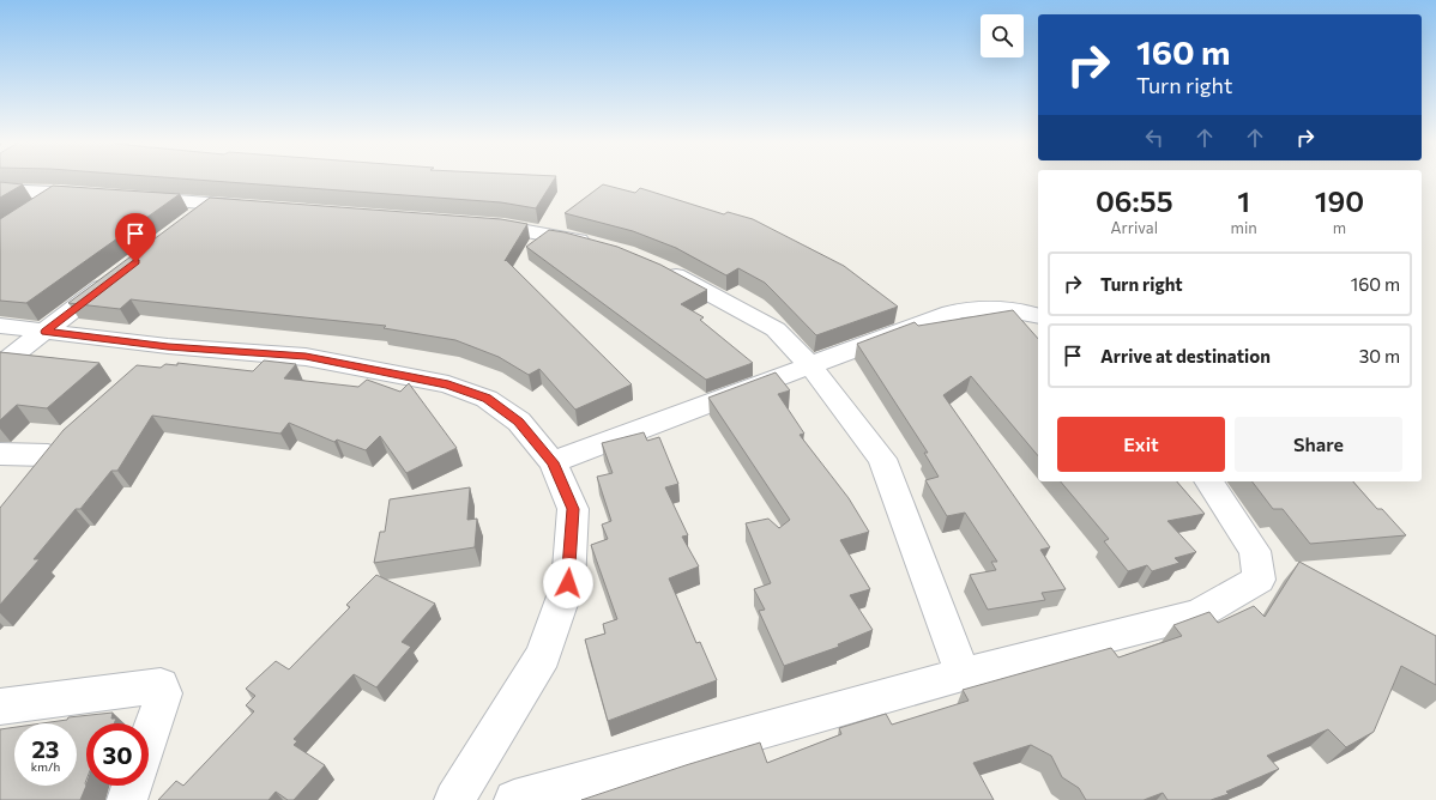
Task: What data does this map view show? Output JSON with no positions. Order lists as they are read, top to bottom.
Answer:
{
  "page": {
    "turn": ["160 m", "Turn right"],
    "eta": [
      "06:55",
      "Arrival",
      "1",
      "min",
      "190",
      "m"
    ],
    "list": [
      {
        "name": "Turn right",
        "value": "160 m"
      },
      {
        "name": "Arrive at destination",
        "value": "30 m"
      }
    ],
    "buttons": ["Exit", "Share"],
    "speed": "23 km/h",
    "limit": "30"
  }
}
